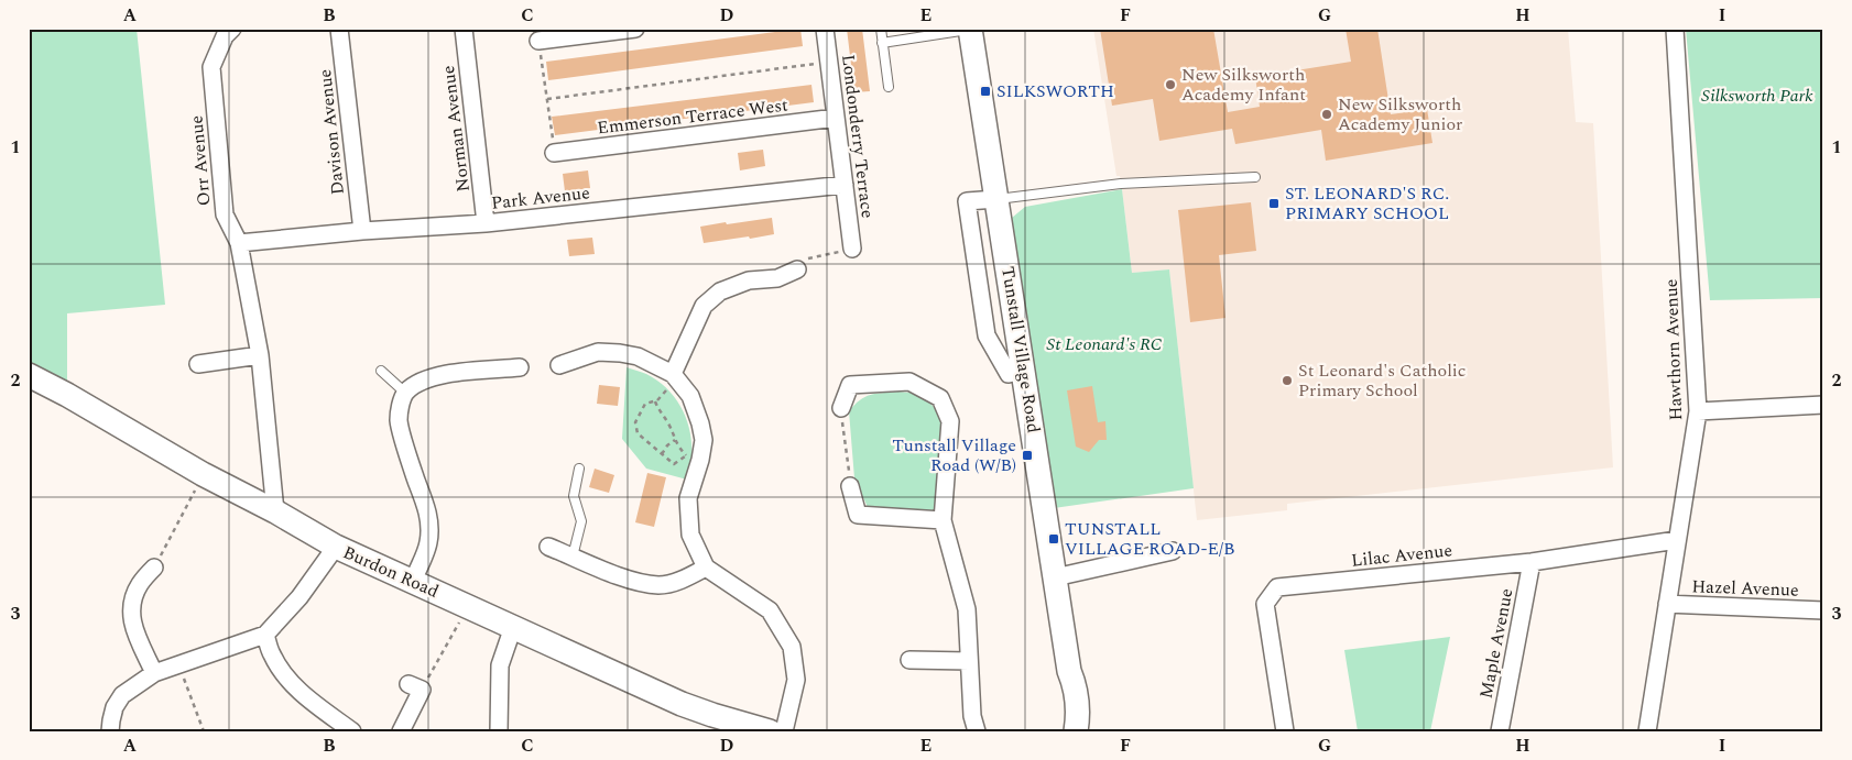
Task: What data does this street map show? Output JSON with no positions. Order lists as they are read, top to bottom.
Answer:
{
  "streets": {
    "main road": ["Tunstall Village Road", "Burdon Road"],
    "street": [
      "Emmerson Terrace West",
      "Norman Avenue",
      "Davison Avenue",
      "Londonderry Terrace",
      "Orr Avenue",
      "Park Avenue",
      "Hawthorn Avenue",
      "Lilac Avenue",
      "Hazel Avenue",
      "Maple Avenue"
    ]
  },
  "crossings": [
    ["Emmerson Terrace West", "Londonderry Terrace"],
    ["Norman Avenue", "Park Avenue"],
    ["Davison Avenue", "Park Avenue"],
    ["Londonderry Terrace", "Park Avenue"],
    ["Orr Avenue", "Park Avenue"],
    ["Orr Avenue", "Burdon Road"],
    ["Hawthorn Avenue", "Lilac Avenue"],
    ["Hawthorn Avenue", "Hazel Avenue"],
    ["Lilac Avenue", "Maple Avenue"]
  ],
  "parks": ["Silksworth Park", "St Leonard's RC"],
  "places": {
    "other": ["New Silksworth Academy Infant", "New Silksworth Academy Junior", "St Leonard's Catholic Primary School"],
    "transit": [
      "SILKSWORTH",
      "ST. LEONARD'S RC. PRIMARY SCHOOL",
      "Tunstall Village Road (W/B)",
      "TUNSTALL VILLAGE ROAD-E/B"
    ]
  },
  "grid": {
    "columns": [
      "A",
      "B",
      "C",
      "D",
      "E",
      "F",
      "G",
      "H",
      "I"
    ],
    "rows": ["1", "2", "3"]
  }
}
